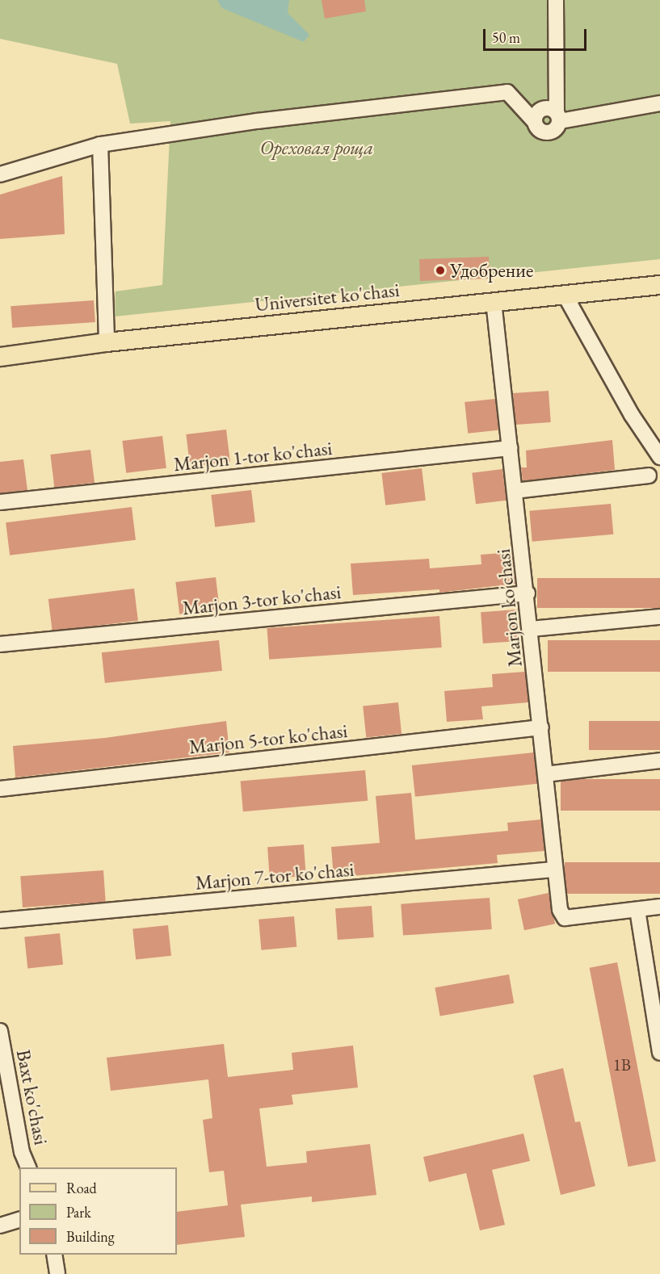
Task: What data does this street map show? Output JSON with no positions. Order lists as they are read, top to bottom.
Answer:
{
  "streets": {
    "main road": ["Universitet ko'chasi"],
    "street": [
      "Marjon 1-tor ko'chasi",
      "Marjon 3-tor ko'chasi",
      "Marjon ko'chasi",
      "Marjon 5-tor ko'chasi",
      "Marjon 7-tor ko'chasi",
      "Baxt ko'chasi"
    ]
  },
  "crossings": [
    ["Universitet ko'chasi", "Marjon ko'chasi"],
    ["Marjon 1-tor ko'chasi", "Marjon ko'chasi"],
    ["Marjon 3-tor ko'chasi", "Marjon ko'chasi"],
    ["Marjon ko'chasi", "Marjon 5-tor ko'chasi"],
    ["Marjon ko'chasi", "Marjon 7-tor ko'chasi"]
  ],
  "parks": ["Ореховая роща"],
  "places": ["Удобрение"],
  "house_numbers": ["1B"],
  "legend": ["Road", "Park", "Building"],
  "scale_bar": "50 m"
}
